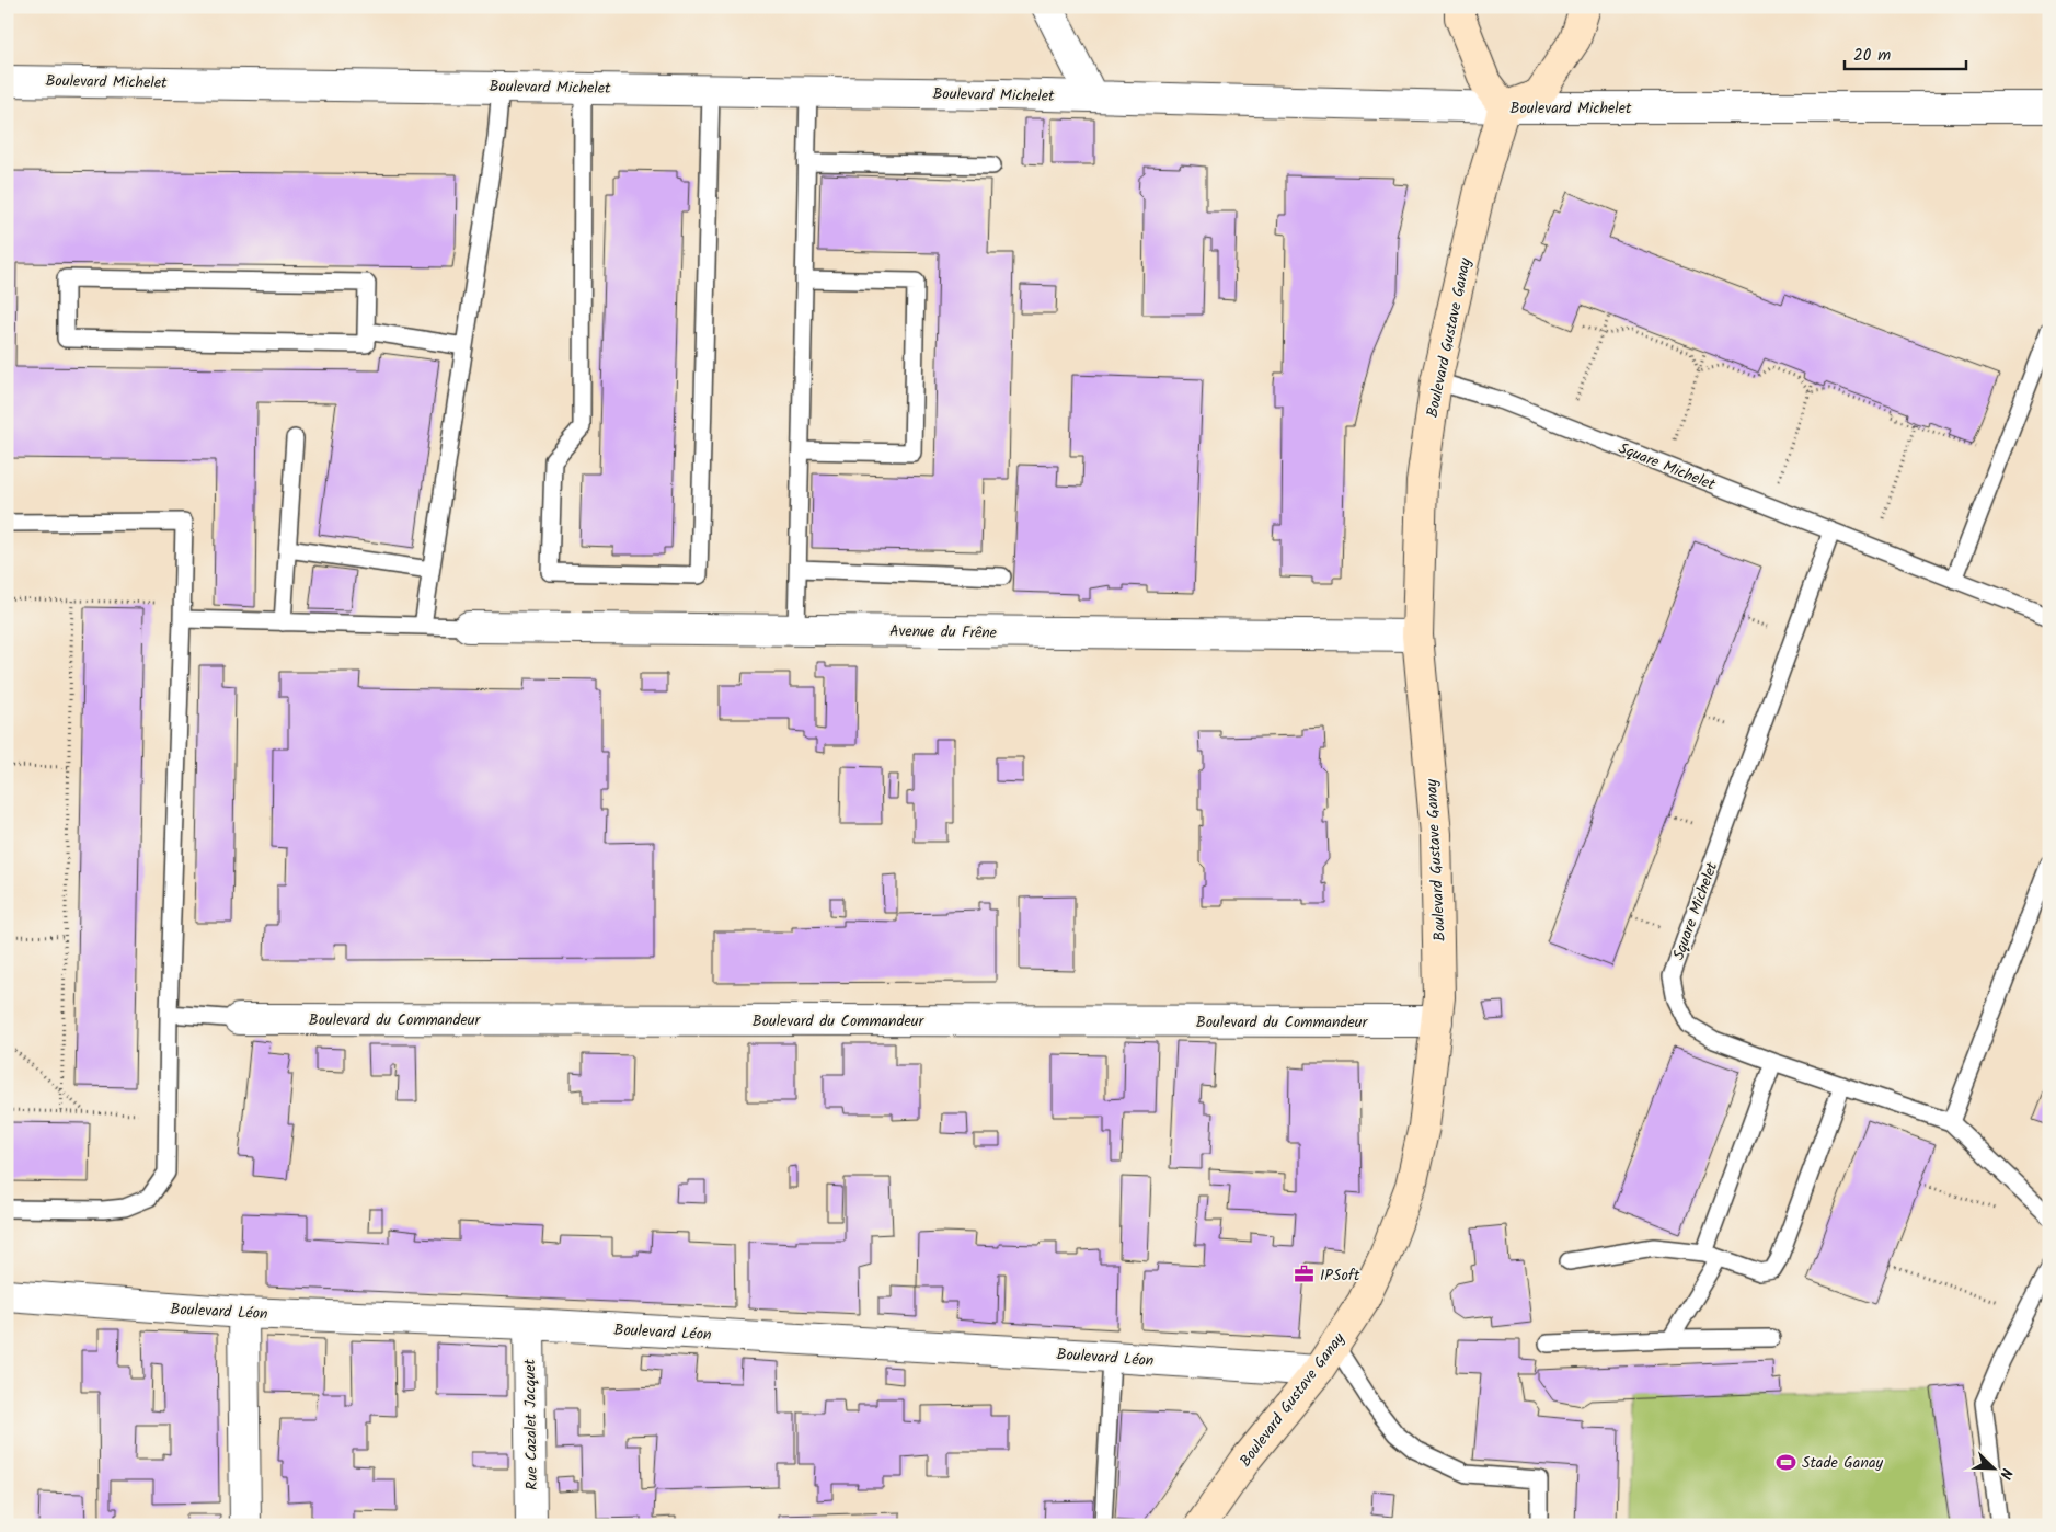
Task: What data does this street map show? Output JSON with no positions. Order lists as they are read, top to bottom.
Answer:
{
  "streets": {
    "street": [
      "Boulevard Michelet",
      "Boulevard Gustave Ganay",
      "Avenue du Frêne",
      "Boulevard du Commandeur",
      "Boulevard Léon",
      "Rue Cazalet Jacquet"
    ],
    "lane": ["Square Michelet"]
  },
  "crossings": [
    ["Boulevard Michelet", "Boulevard Gustave Ganay"],
    ["Boulevard Gustave Ganay", "Square Michelet"],
    ["Boulevard Gustave Ganay", "Avenue du Frêne"],
    ["Boulevard Gustave Ganay", "Boulevard du Commandeur"],
    ["Boulevard Gustave Ganay", "Boulevard Léon"],
    ["Boulevard Léon", "Rue Cazalet Jacquet"]
  ],
  "places": {
    "office": ["IPSoft"],
    "sports": ["Stade Ganay"]
  },
  "scale_bar": "20 m",
  "north": "bottom right"
}
